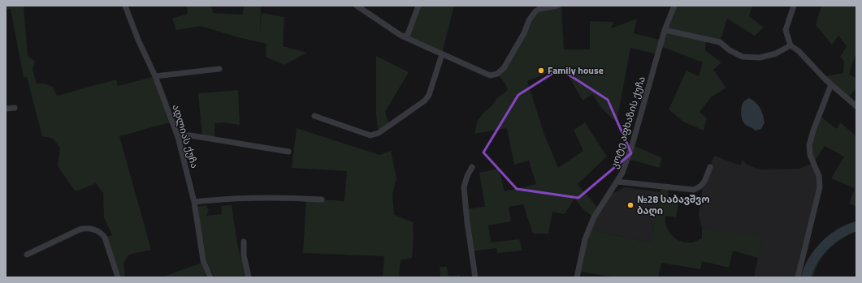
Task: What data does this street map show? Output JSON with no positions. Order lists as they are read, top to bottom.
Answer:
{
  "streets": {
    "street": ["კოტე აფხაზის ქუჩა", "ადლიას ქუჩა"]
  },
  "places": ["Family house", "№28 საბავშვო ბაღი"]
}
